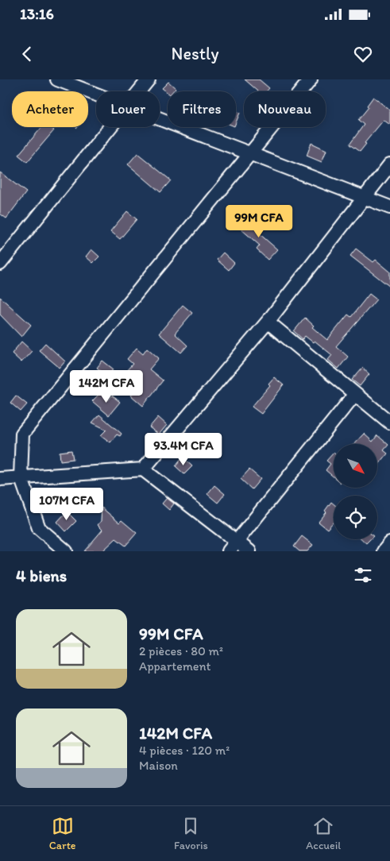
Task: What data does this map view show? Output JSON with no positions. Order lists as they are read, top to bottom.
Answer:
{
  "north": "bottom right",
  "page": {
    "status": "13:16",
    "header": "Nestly",
    "chip": [
      "Acheter",
      "Louer",
      "Filtres",
      "Nouveau"
    ],
    "price": [
      "99M CFA",
      "142M CFA",
      "93.4M CFA",
      "107M CFA"
    ],
    "heading": "4 biens",
    "list": [
      {
        "name": "99M CFA",
        "note": "2 pièces · 80 m² · Appartement"
      },
      {
        "name": "142M CFA",
        "note": "4 pièces · 120 m² · Maison"
      }
    ],
    "tabs": ["Carte", "Favoris", "Accueil"]
  }
}
